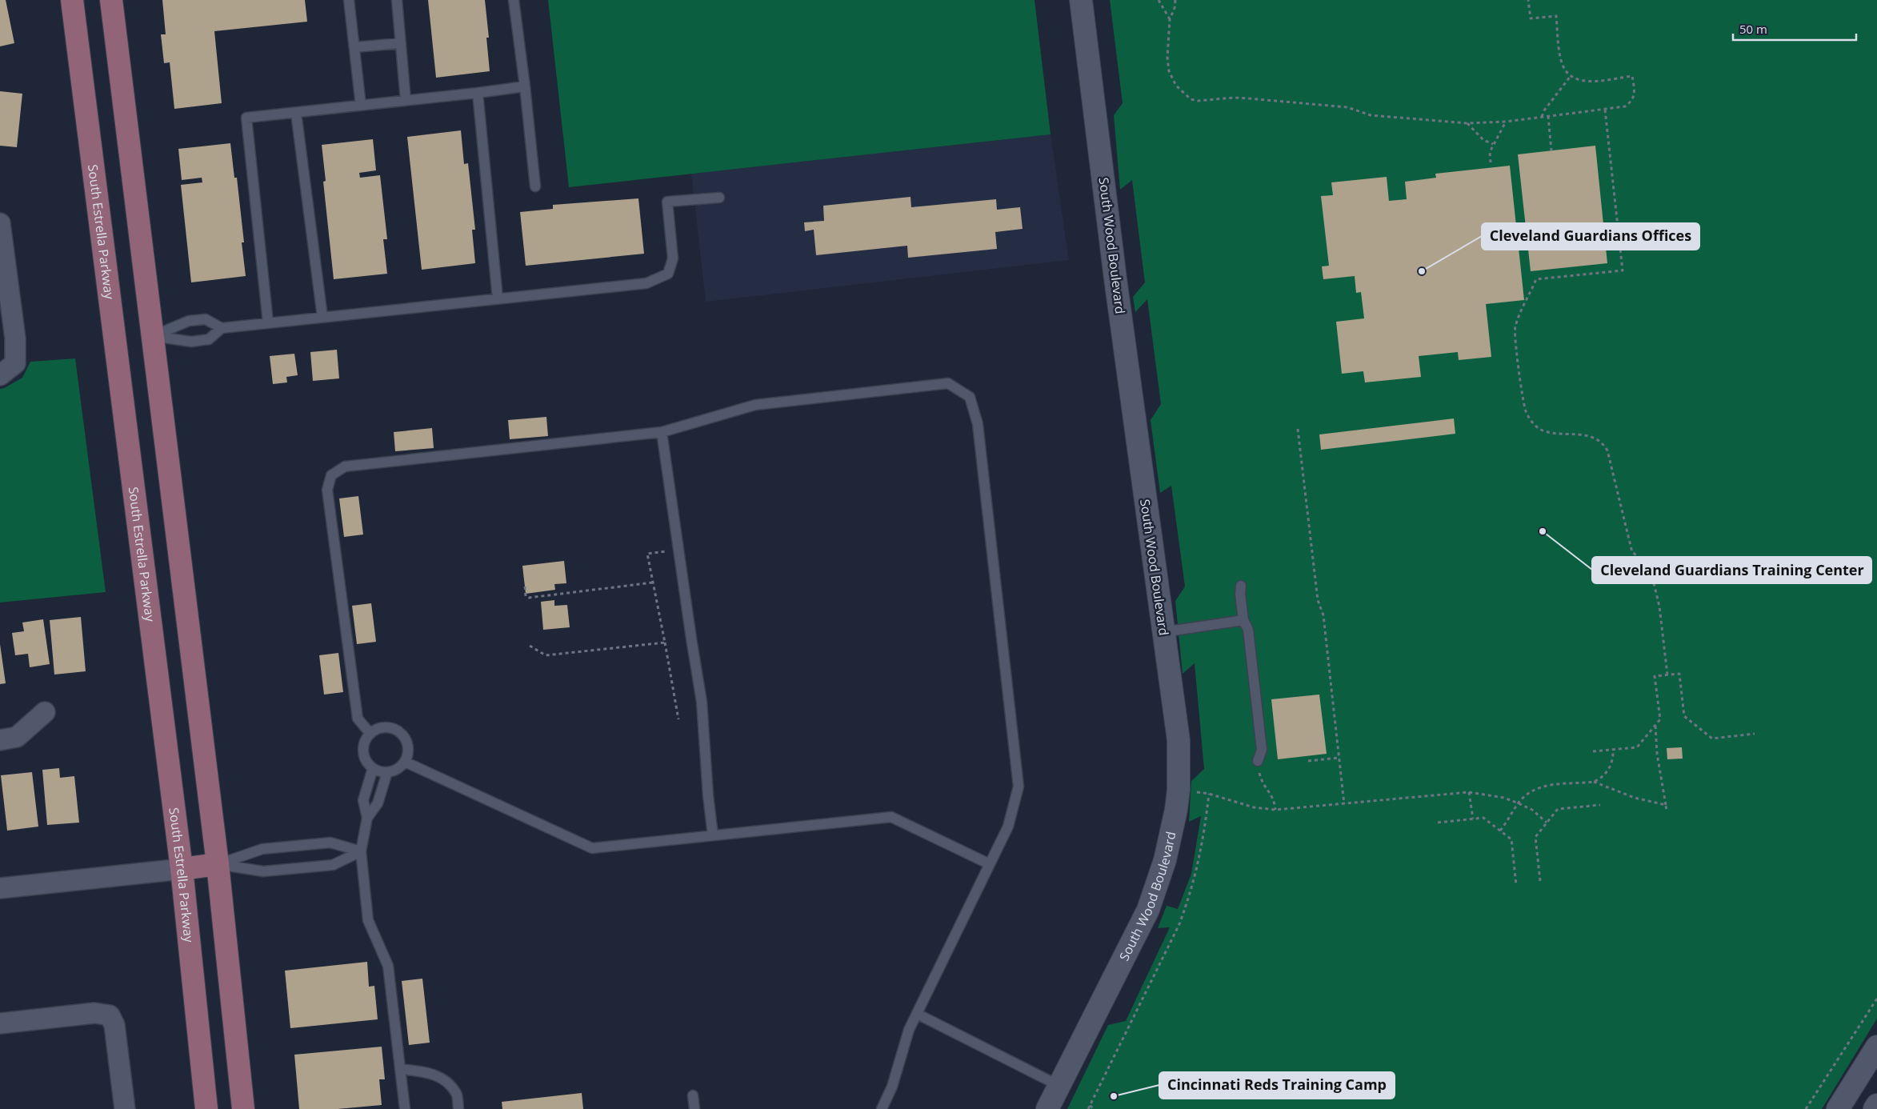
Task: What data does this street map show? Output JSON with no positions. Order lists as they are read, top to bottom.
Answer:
{
  "streets": {
    "main road": ["South Estrella Parkway"],
    "street": ["South Wood Boulevard"]
  },
  "places": ["Cleveland Guardians Offices", "Cleveland Guardians Training Center", "Cincinnati Reds Training Camp"],
  "scale_bar": "50 m"
}
